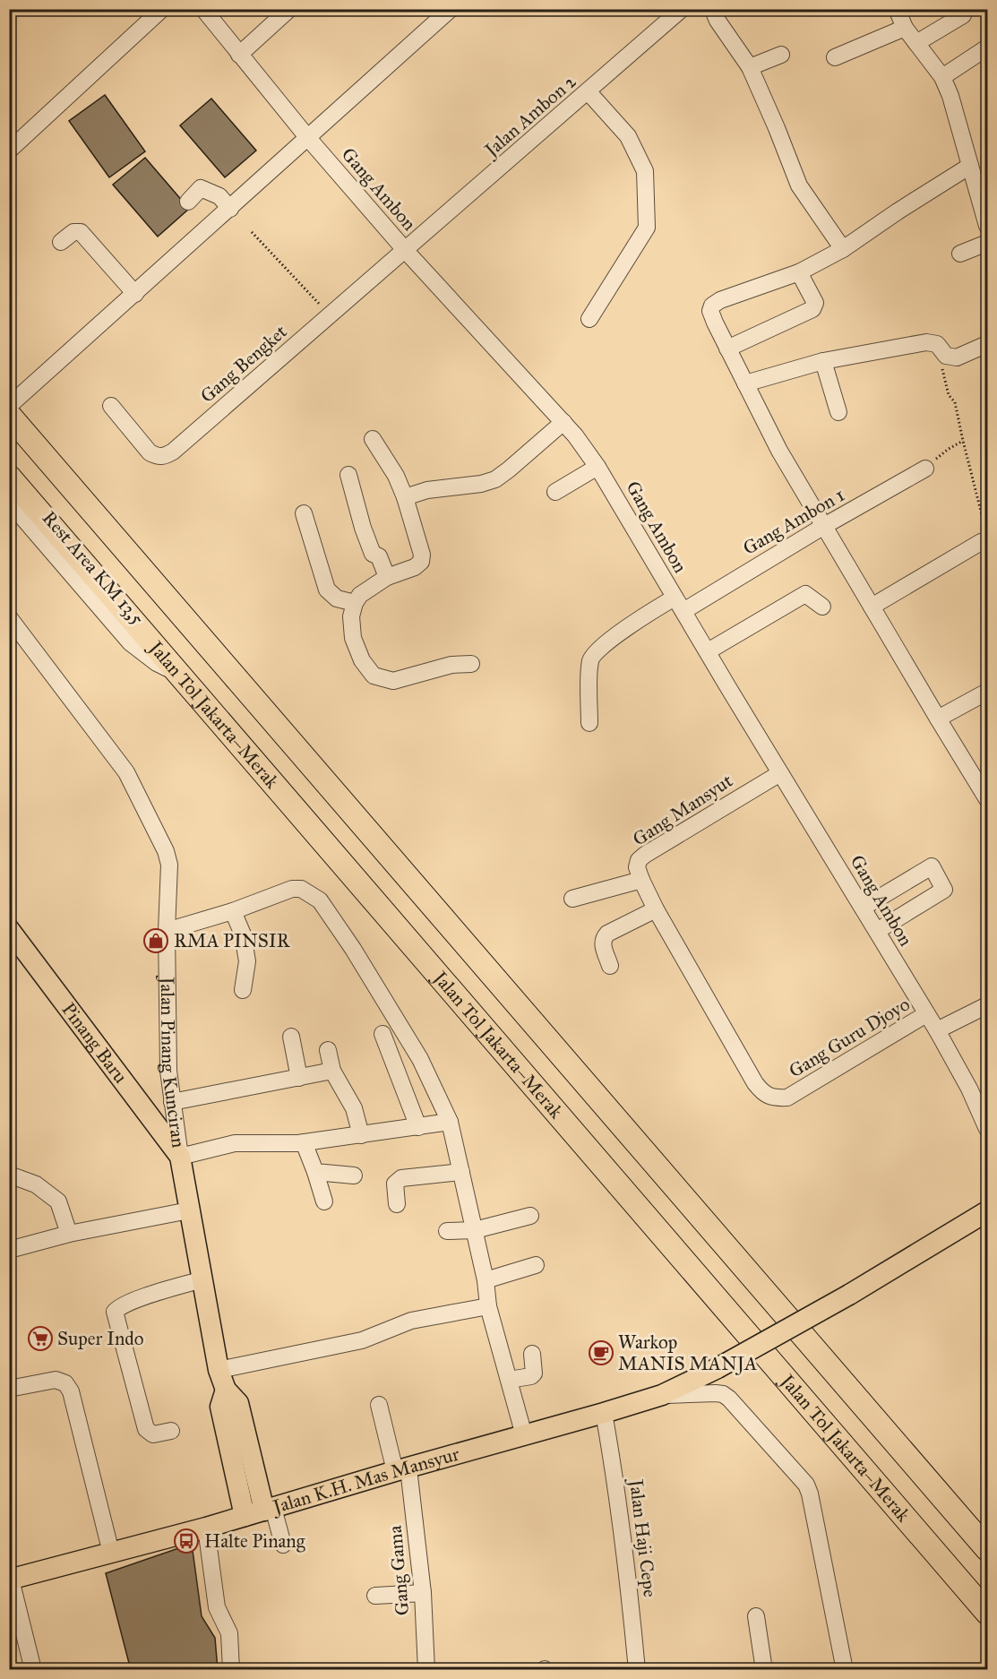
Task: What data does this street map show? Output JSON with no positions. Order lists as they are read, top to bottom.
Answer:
{
  "streets": {
    "highway": ["Jalan Tol Jakarta–Merak"],
    "main road": ["Pinang Baru", "Jalan Pinang Kunciran", "Jalan K.H. Mas Mansyur"],
    "street": [
      "Jalan Ambon 2",
      "Gang Ambon",
      "Gang Bengket",
      "Gang Ambon 1",
      "Rest Area KM 13,5",
      "Gang Mansyut",
      "Gang Guru Djoyo",
      "Jalan Haji Cepe",
      "Gang Gama"
    ]
  },
  "crossings": [
    ["Jalan Ambon 2", "Gang Ambon"],
    ["Jalan Ambon 2", "Gang Bengket"],
    ["Gang Ambon", "Gang Bengket"],
    ["Gang Ambon", "Gang Ambon 1"],
    ["Gang Ambon", "Gang Mansyut"],
    ["Gang Ambon", "Gang Guru Djoyo"],
    ["Rest Area KM 13,5", "Jalan Tol Jakarta–Merak"],
    ["Pinang Baru", "Jalan Pinang Kunciran"],
    ["Jalan Pinang Kunciran", "Jalan K.H. Mas Mansyur"],
    ["Jalan K.H. Mas Mansyur", "Jalan Haji Cepe"],
    ["Jalan K.H. Mas Mansyur", "Gang Gama"]
  ],
  "places": {
    "shop": ["RMA PINSIR"],
    "supermarket": ["Super Indo"],
    "cafe": ["Warkop MANIS MANJA"],
    "bus stop": ["Halte Pinang"]
  }
}
